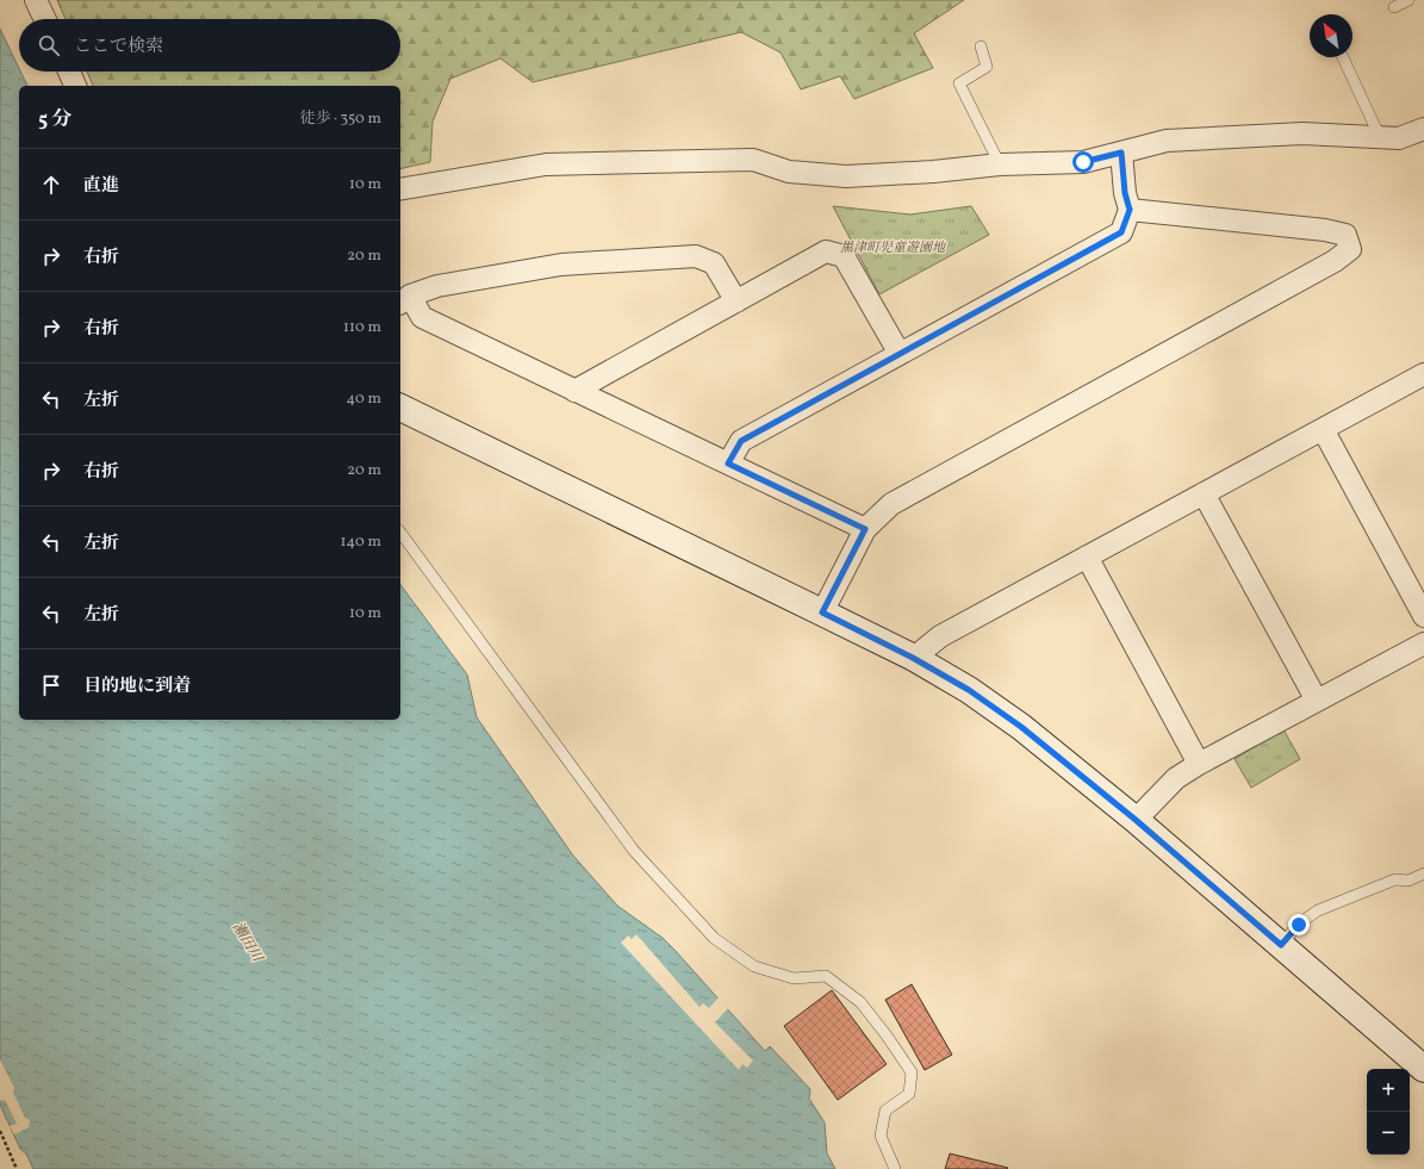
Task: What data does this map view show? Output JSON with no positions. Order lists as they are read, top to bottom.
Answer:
{
  "water": ["瀬田川"],
  "parks": ["黒津町児童遊園地"],
  "north": "top left",
  "page": {
    "search": "ここで検索",
    "heading": ["5 分", "徒歩 · 350 m"],
    "list": [
      ["直進", "10 m"],
      ["右折", "20 m"],
      ["右折", "110 m"],
      ["左折", "40 m"],
      ["右折", "20 m"],
      ["左折", "140 m"],
      ["左折", "10 m"],
      "目的地に到着"
    ],
    "map_buttons": ["+", "−"]
  }
}
